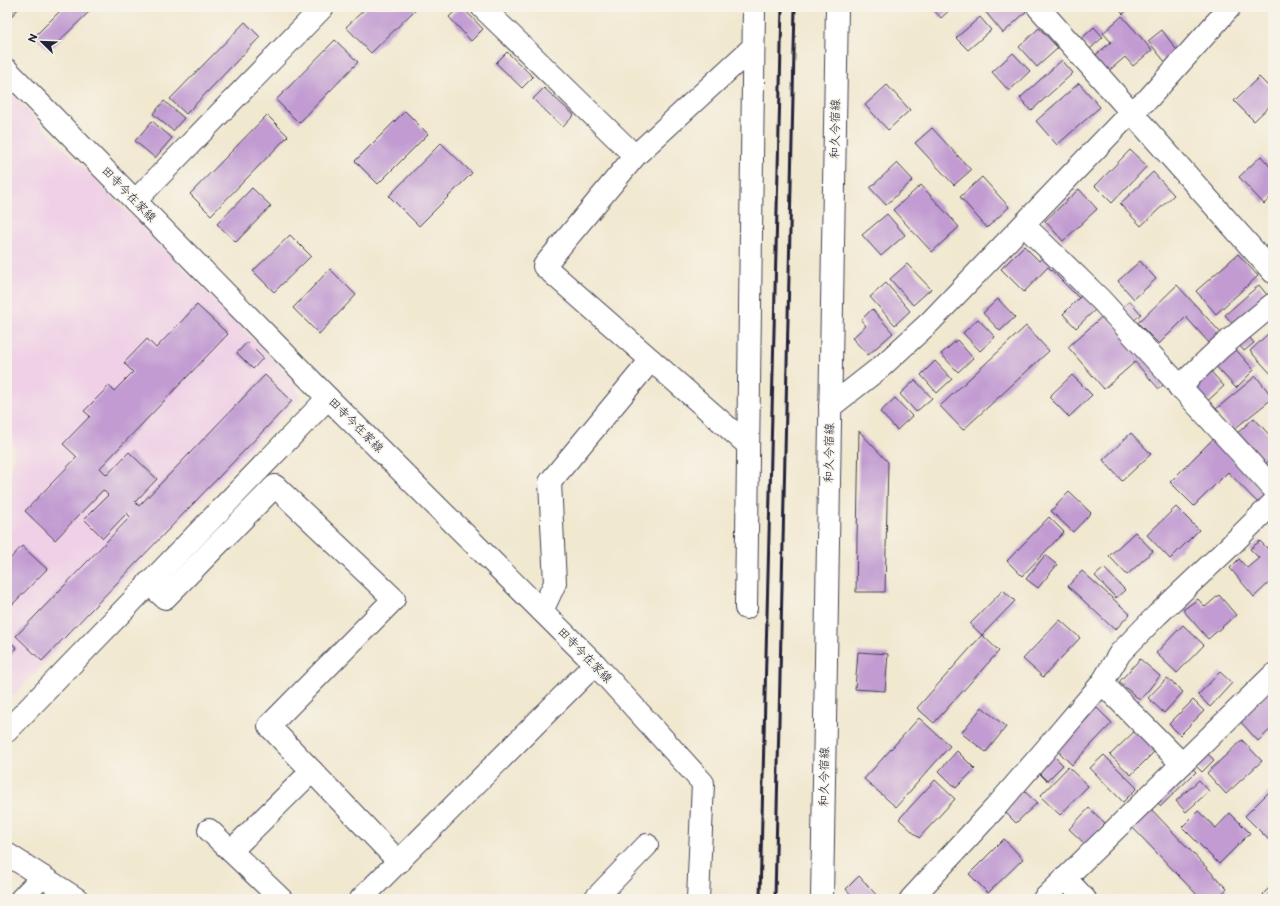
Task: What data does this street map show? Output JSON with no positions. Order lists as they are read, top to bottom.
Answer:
{
  "streets": {
    "street": ["和久今宿線", "田寺今在家線"]
  },
  "north": "top left"
}
